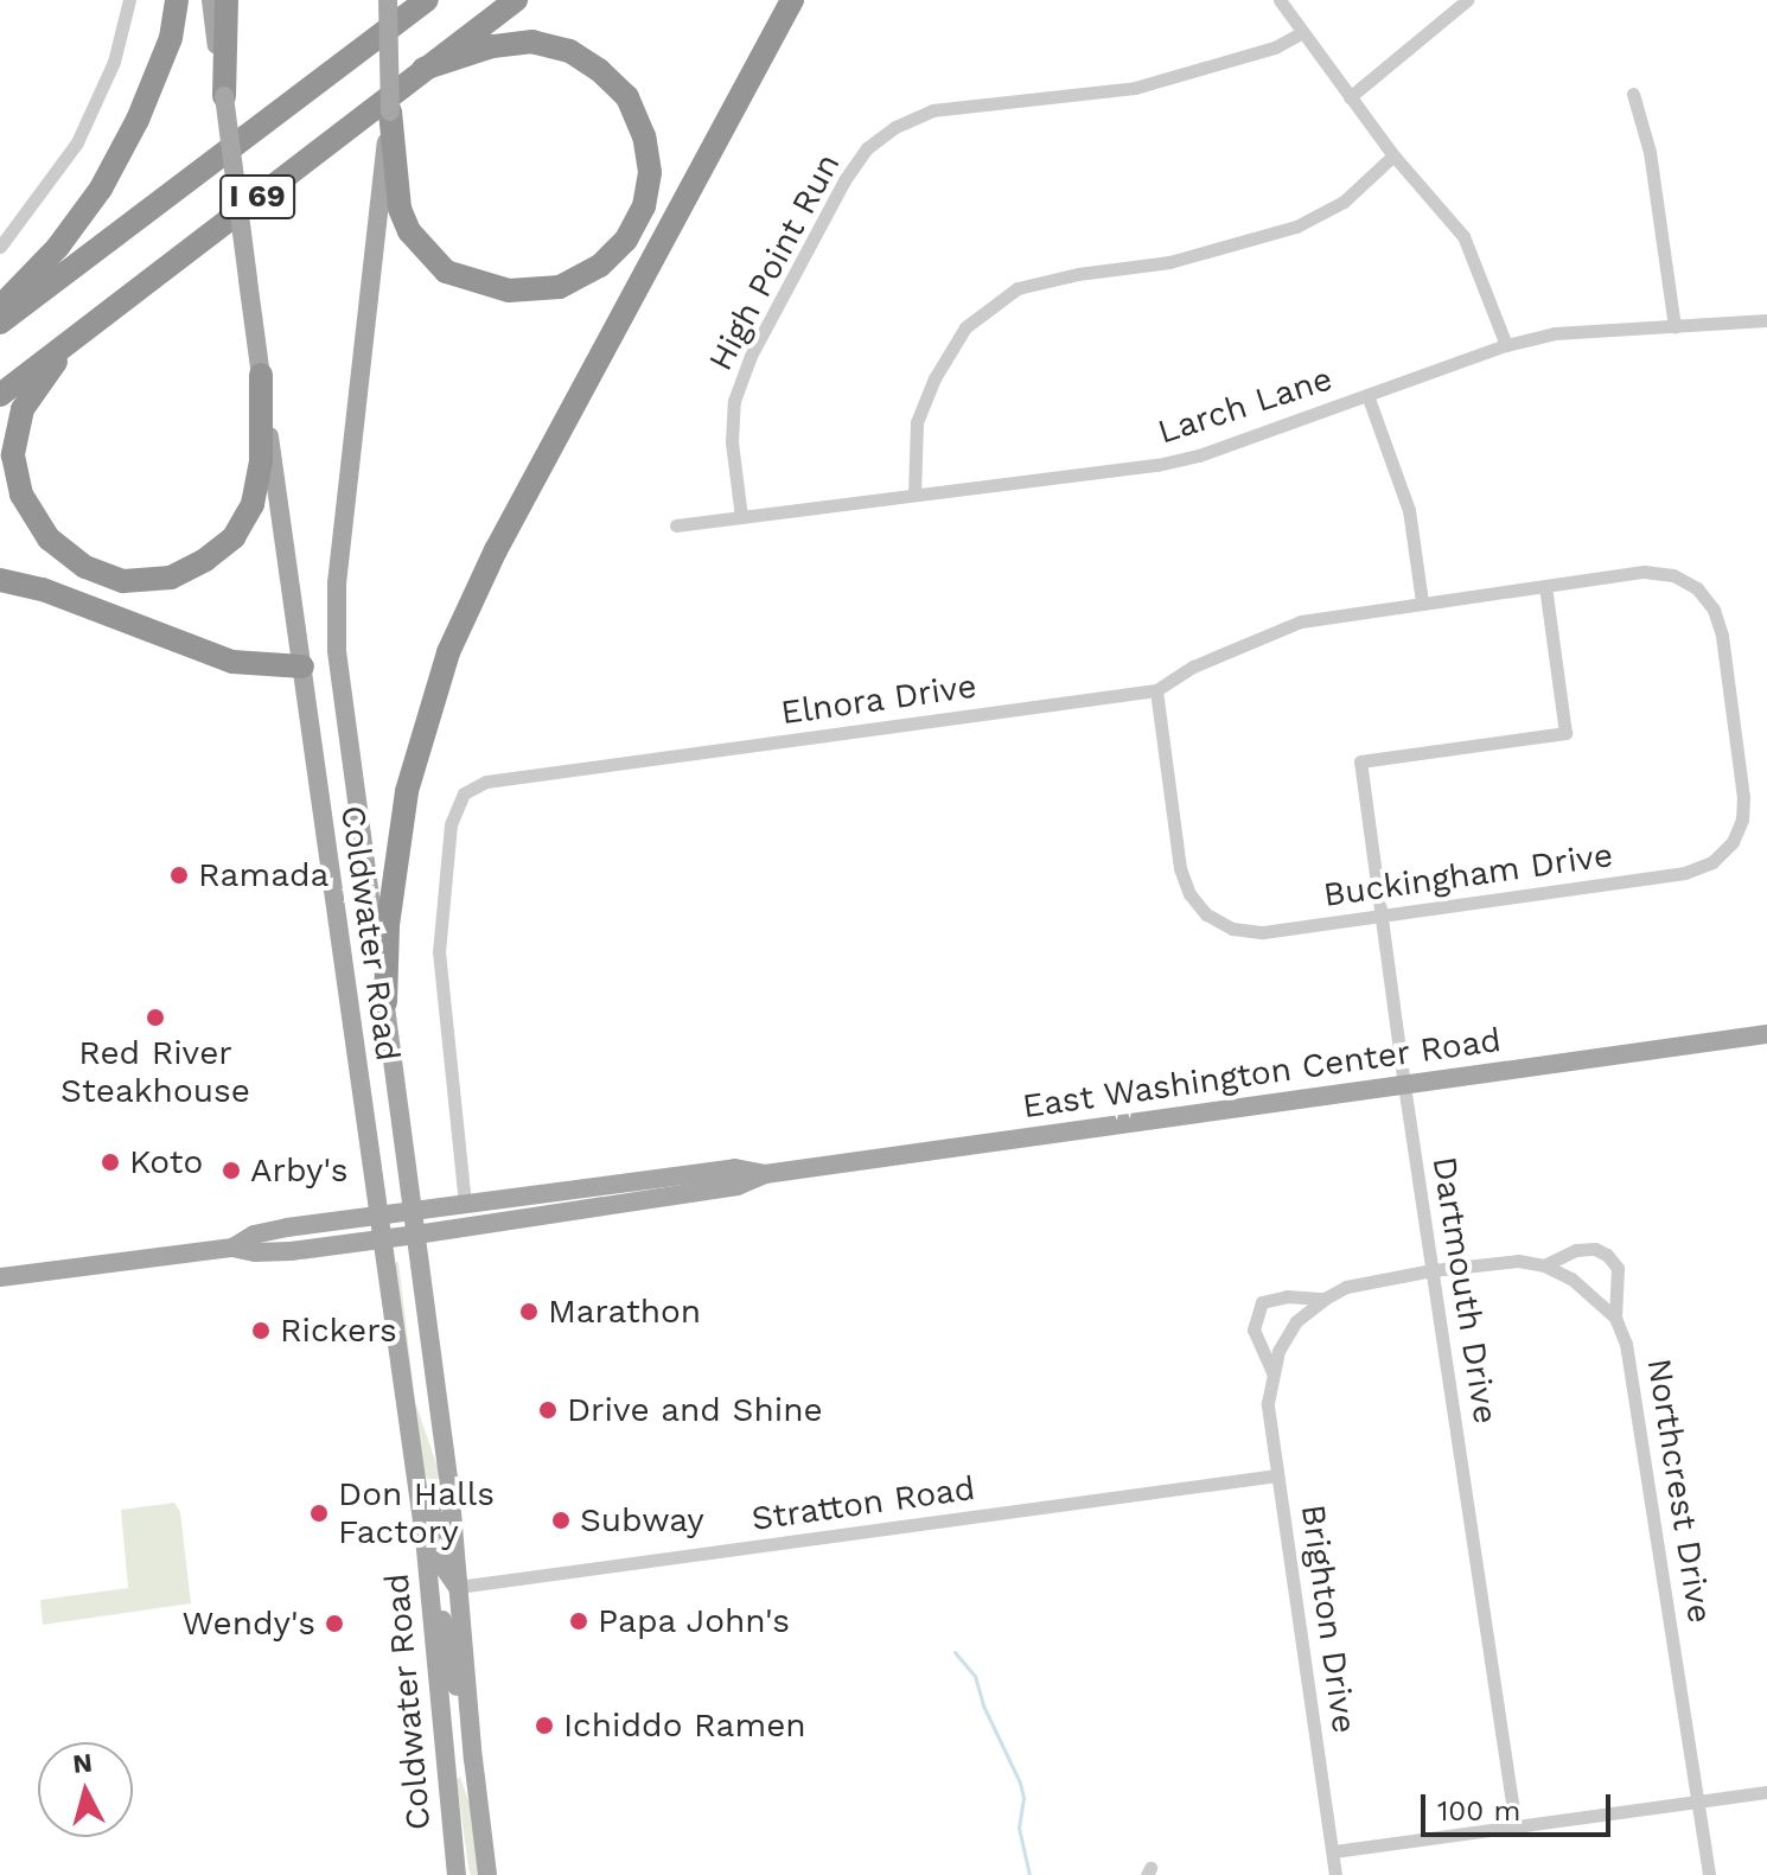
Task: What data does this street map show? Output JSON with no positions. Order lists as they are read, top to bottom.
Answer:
{
  "streets": {
    "highway": ["I 69"],
    "main road": ["Coldwater Road", "East Washington Center Road"],
    "street": [
      "High Point Run",
      "Larch Lane",
      "Elnora Drive",
      "Buckingham Drive",
      "Dartmouth Drive",
      "Northcrest Drive",
      "Stratton Road",
      "Brighton Drive"
    ]
  },
  "crossings": [
    ["High Point Run", "Larch Lane"],
    ["Elnora Drive", "Buckingham Drive"],
    ["Elnora Drive", "East Washington Center Road"],
    ["Elnora Drive", "Dartmouth Drive"],
    ["Buckingham Drive", "Dartmouth Drive"],
    ["Coldwater Road", "East Washington Center Road"],
    ["Coldwater Road", "Stratton Road"],
    ["East Washington Center Road", "Dartmouth Drive"],
    ["Dartmouth Drive", "Northcrest Drive"],
    ["Dartmouth Drive", "Brighton Drive"],
    ["Northcrest Drive", "Brighton Drive"],
    ["Stratton Road", "Brighton Drive"]
  ],
  "places": [
    "Ramada",
    "Red River Steakhouse",
    "Koto",
    "Arby's",
    "Marathon",
    "Rickers",
    "Drive and Shine",
    "Don Halls Factory",
    "Subway",
    "Papa John's",
    "Wendy's",
    "Ichiddo Ramen"
  ],
  "scale_bar": "100 m",
  "north": "top"
}
